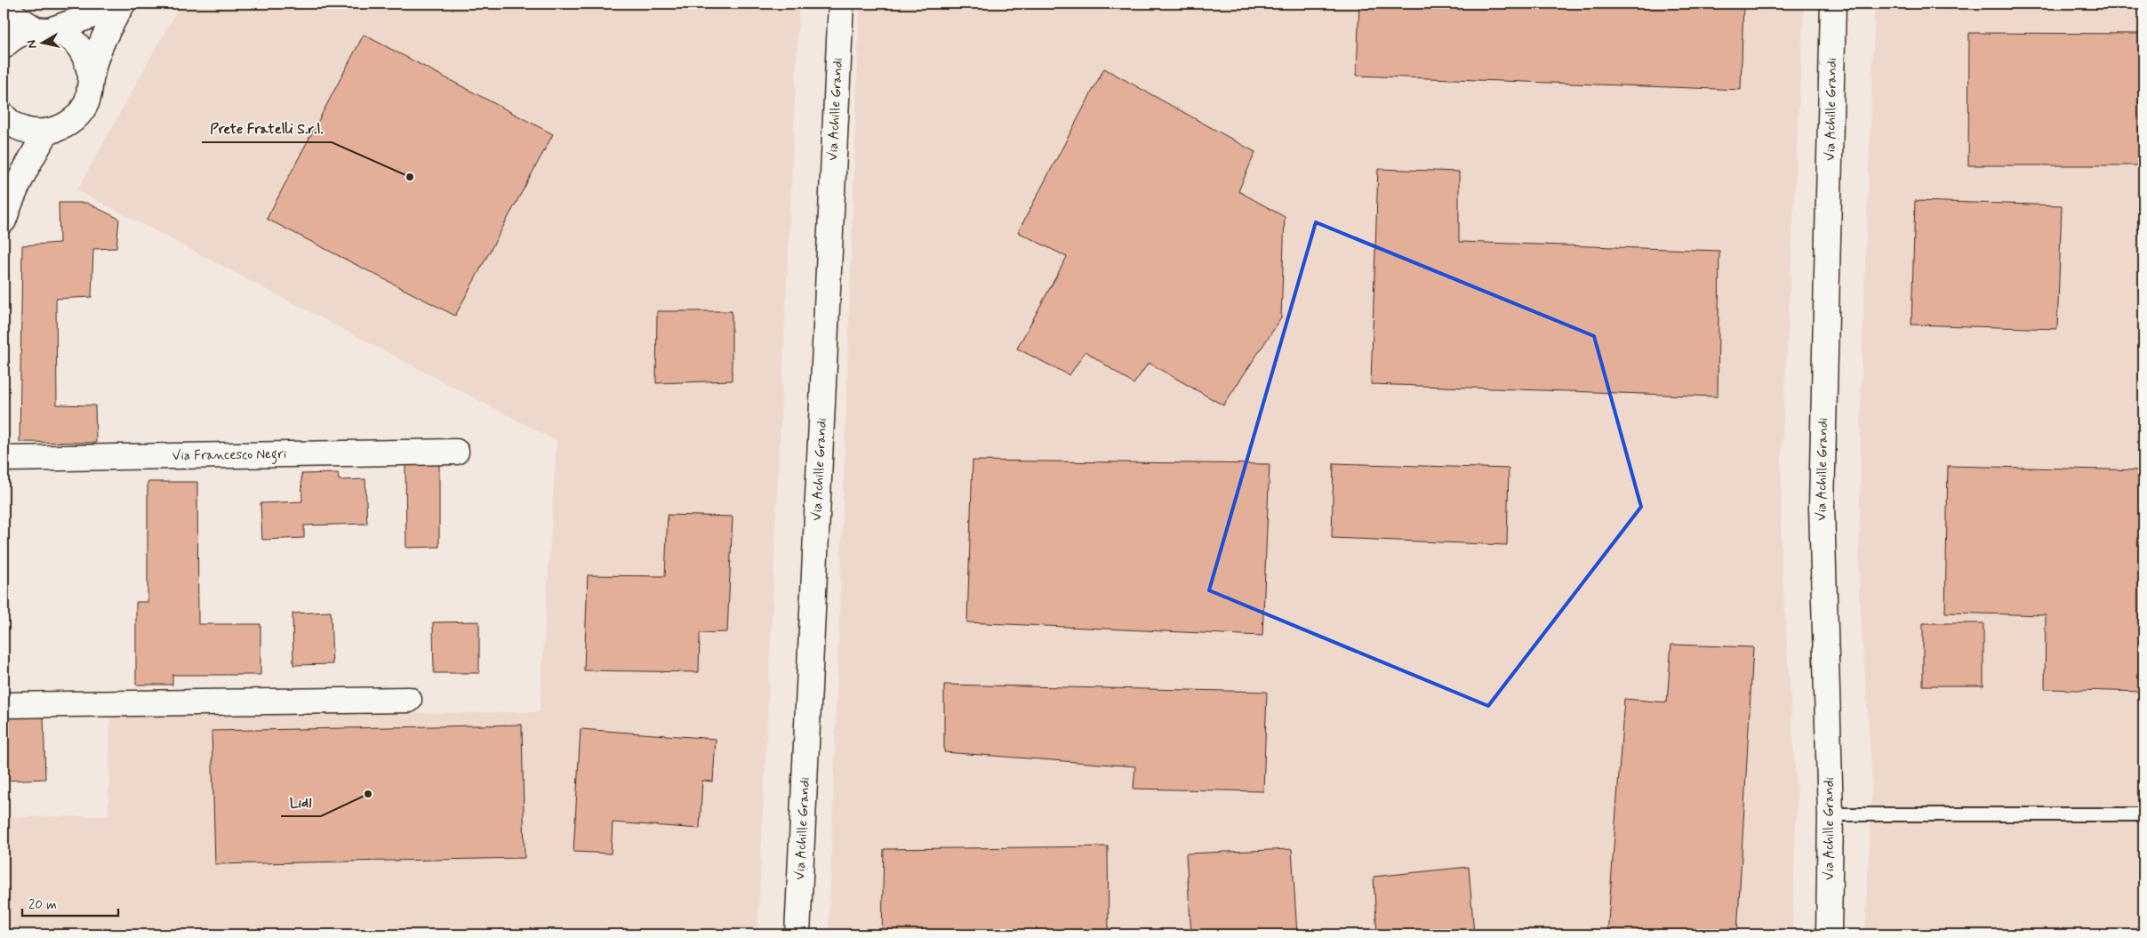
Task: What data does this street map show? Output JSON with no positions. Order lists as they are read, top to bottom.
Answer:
{
  "streets": {
    "street": ["Via Achille Grandi", "Via Francesco Negri"]
  },
  "places": ["Prete Fratelli S.r.l.", "Lidl"],
  "scale_bar": "20 m",
  "north": "left"
}
